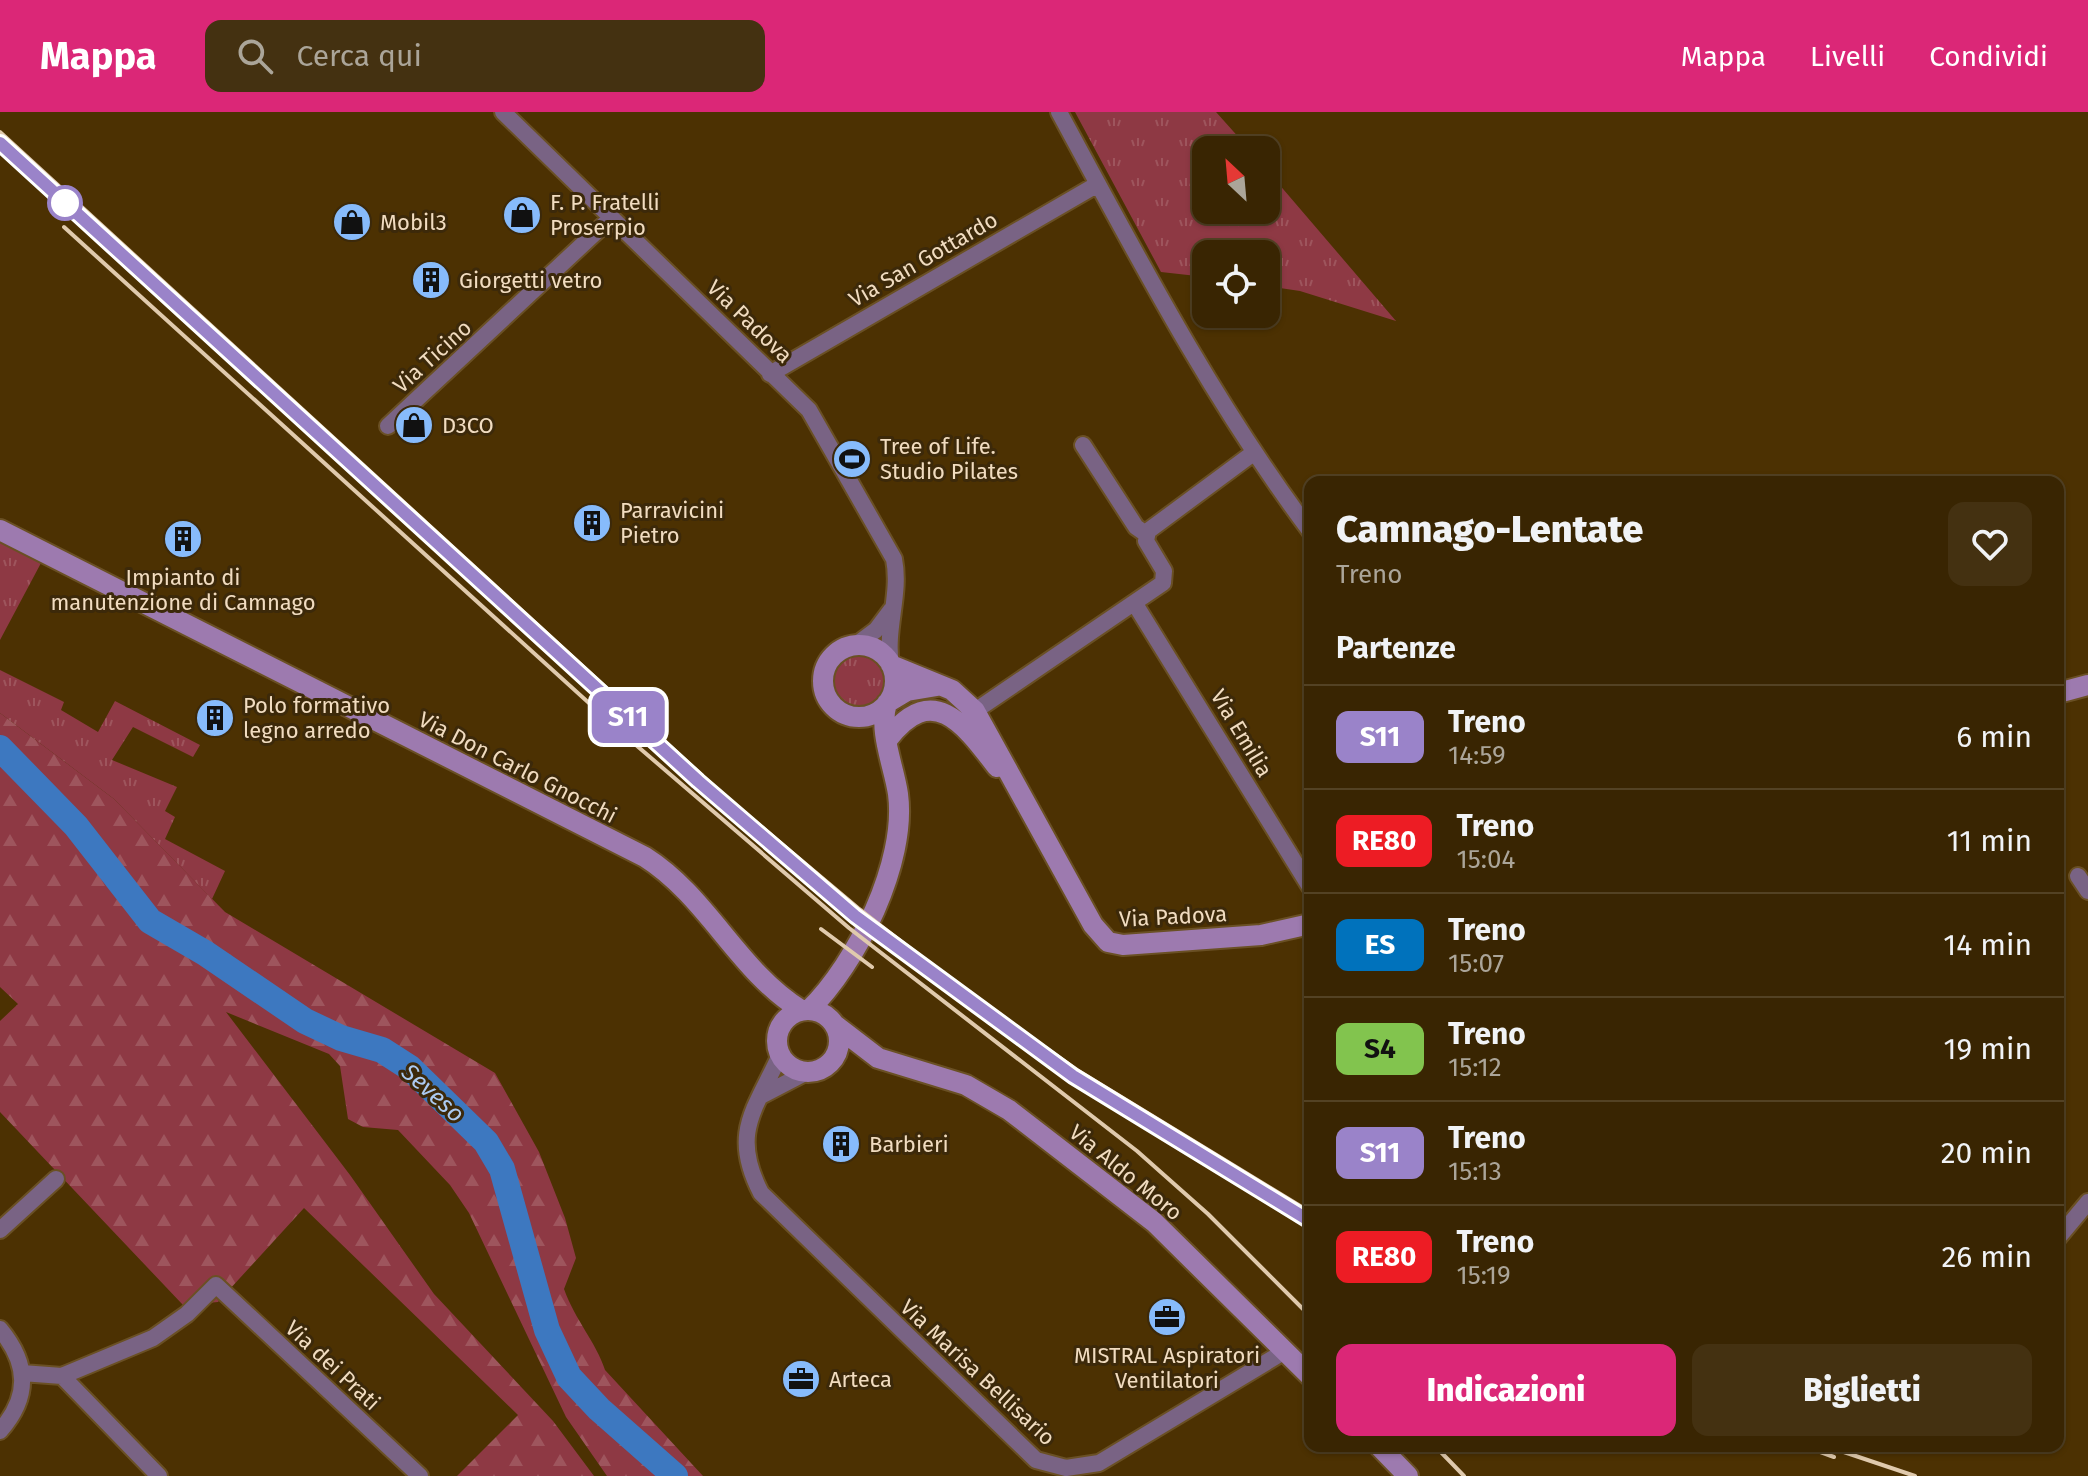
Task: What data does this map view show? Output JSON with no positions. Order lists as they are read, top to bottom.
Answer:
{
  "streets": {
    "street": [
      "Via San Gottardo",
      "Via Padova",
      "Via Ticino",
      "Via Emilia",
      "Via Don Carlo Gnocchi",
      "Via Aldo Moro",
      "Via dei Prati",
      "Via Marisa Bellisario"
    ]
  },
  "crossings": [
    ["Via San Gottardo", "Via Padova"],
    ["Via Padova", "Via Ticino"],
    ["Via Aldo Moro", "Via Marisa Bellisario"]
  ],
  "water": ["Seveso"],
  "places": {
    "shop": ["F. P. Fratelli Proserpio", "Mobil3", "D3CO"],
    "building": [
      "Giorgetti vetro",
      "Parravicini Pietro",
      "Impianto di manutenzione di Camnago",
      "Polo formativo legno arredo",
      "Barbieri"
    ],
    "sports": ["Tree of Life. Studio Pilates"],
    "office": ["MISTRAL Aspiratori Ventilatori", "Arteca"]
  },
  "north": "top left",
  "page": {
    "header": "Mappa",
    "search": "Cerca qui",
    "nav": ["Mappa", "Livelli", "Condividi"],
    "on_map": "S11",
    "heading": [
      ["Camnago-Lentate", "Treno"],
      "Partenze"
    ],
    "list": [
      {
        "mark": "S11",
        "name": "Treno",
        "note": "14:59",
        "value": "6 min"
      },
      {
        "mark": "RE80",
        "name": "Treno",
        "note": "15:04",
        "value": "11 min"
      },
      {
        "mark": "ES",
        "name": "Treno",
        "note": "15:07",
        "value": "14 min"
      },
      {
        "mark": "S4",
        "name": "Treno",
        "note": "15:12",
        "value": "19 min"
      },
      {
        "mark": "S11",
        "name": "Treno",
        "note": "15:13",
        "value": "20 min"
      },
      {
        "mark": "RE80",
        "name": "Treno",
        "note": "15:19",
        "value": "26 min"
      }
    ],
    "buttons": ["Indicazioni", "Biglietti"]
  }
}
